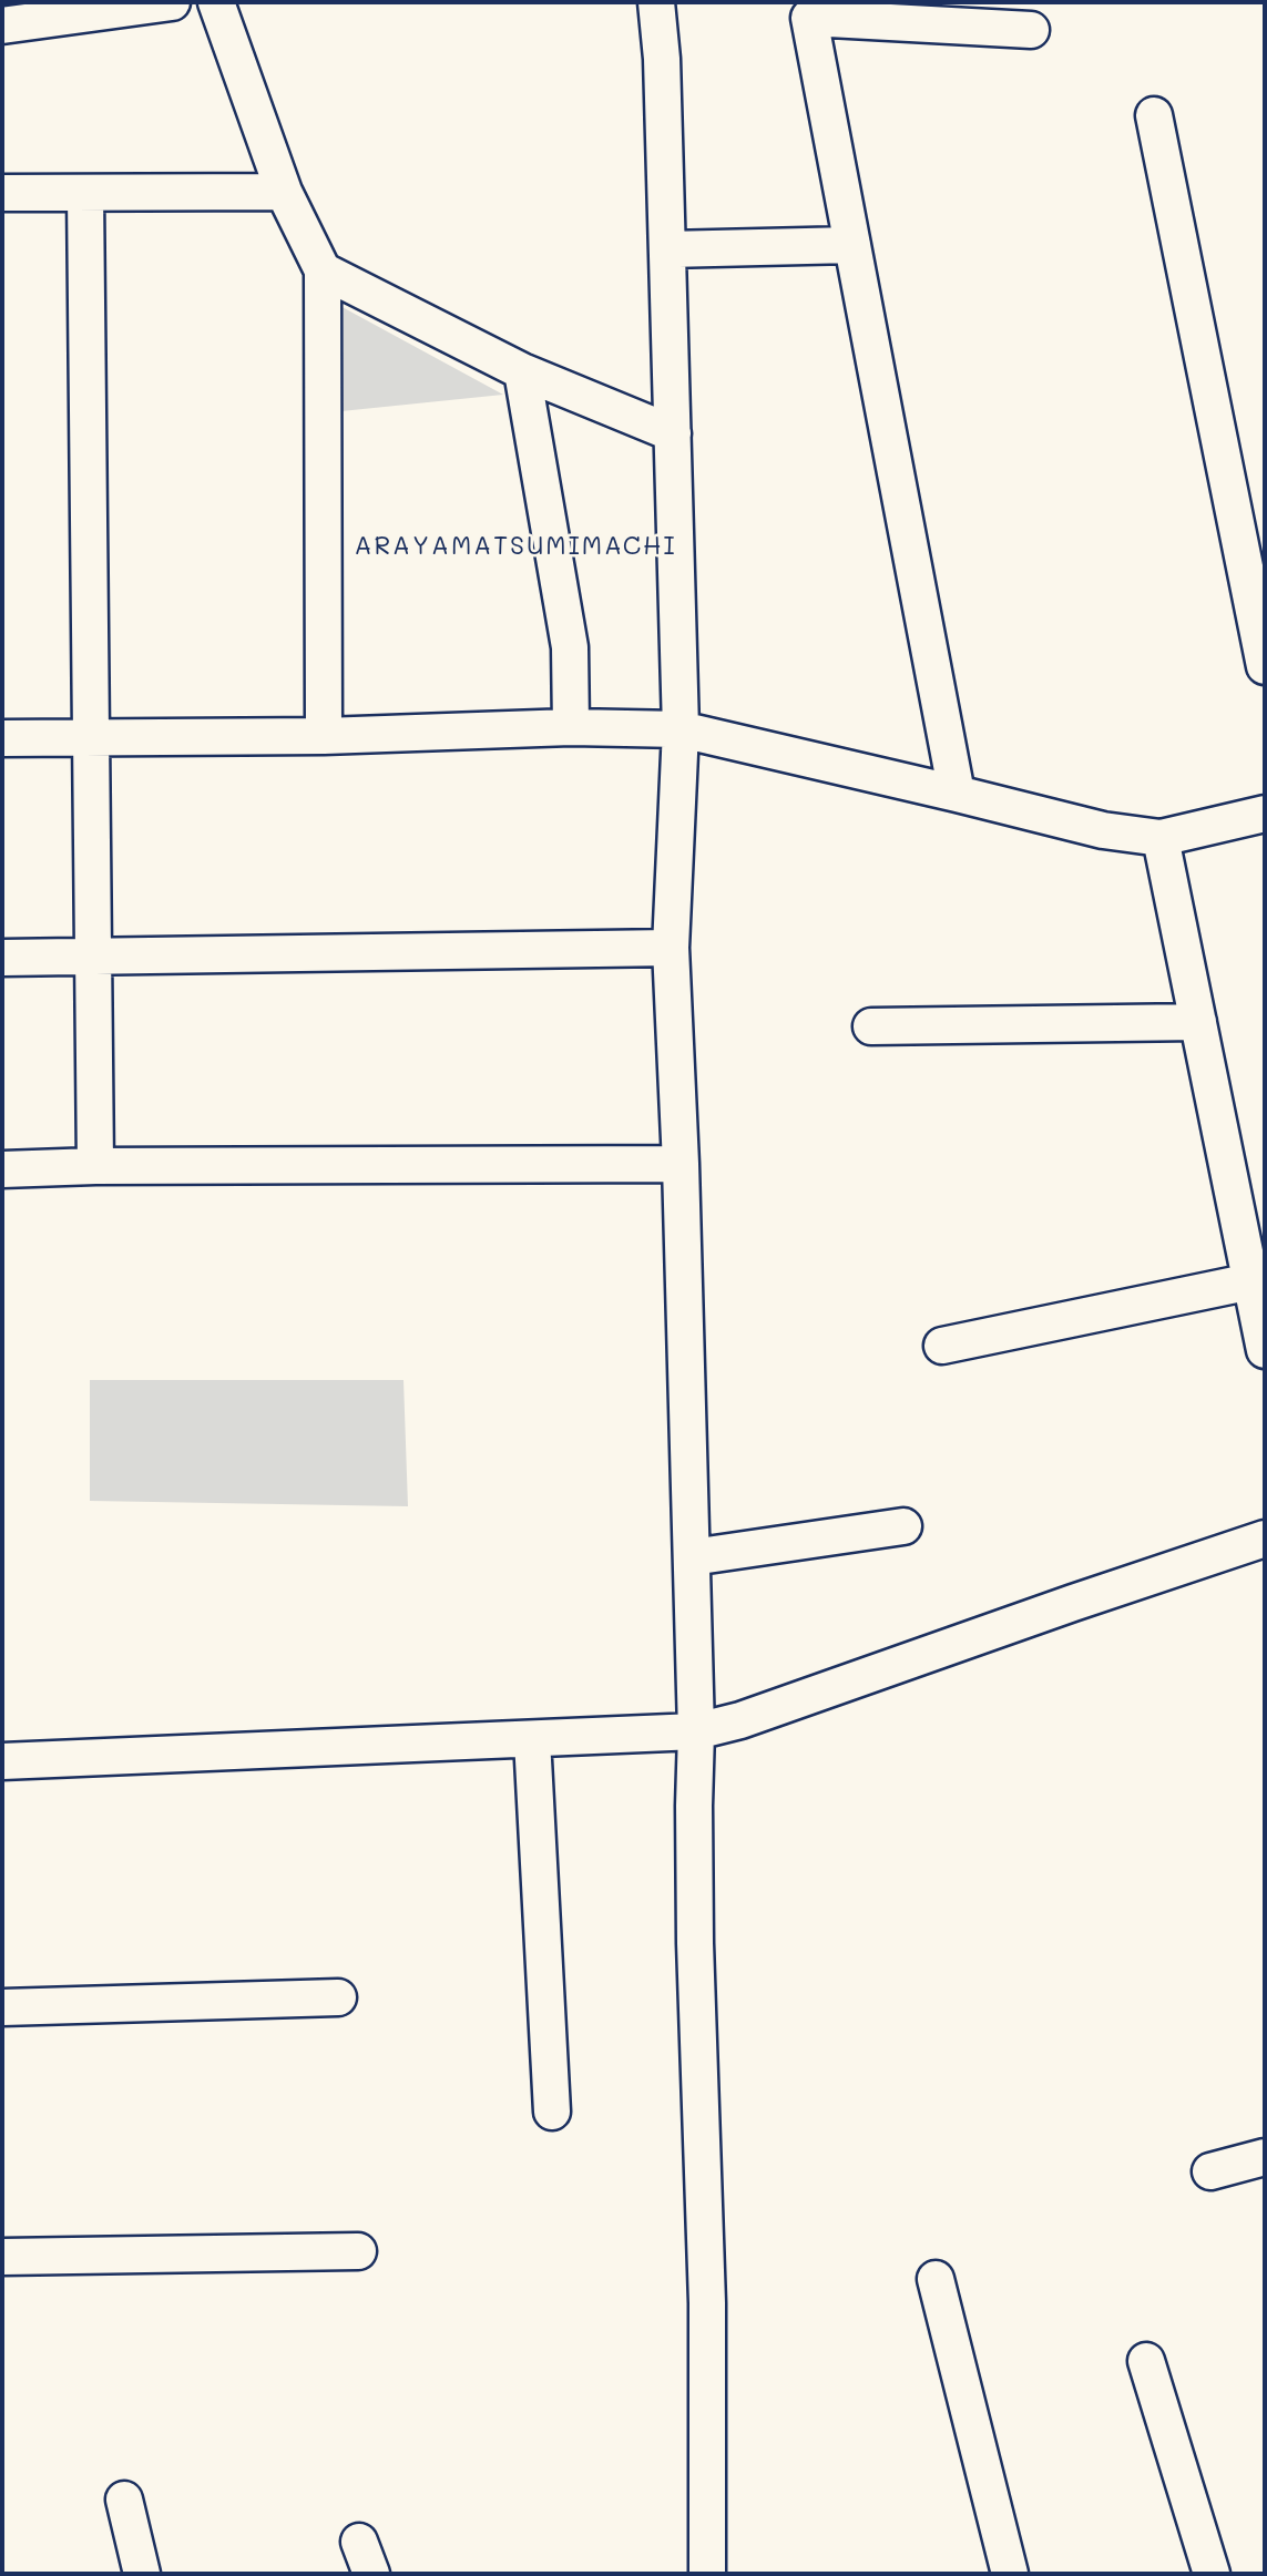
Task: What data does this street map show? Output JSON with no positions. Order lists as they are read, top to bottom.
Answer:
{
  "districts": ["ARAYAMATSUMIMACHI"]
}
